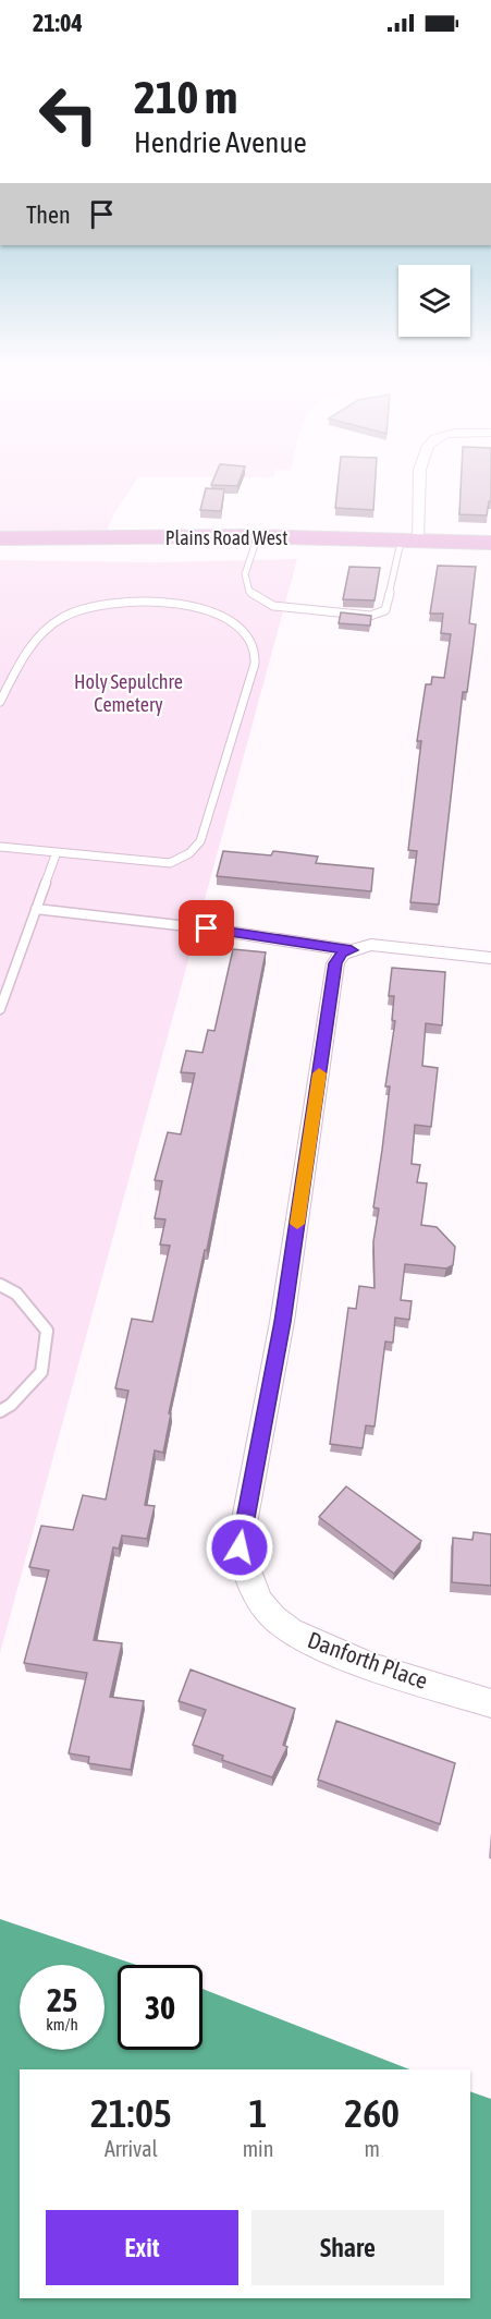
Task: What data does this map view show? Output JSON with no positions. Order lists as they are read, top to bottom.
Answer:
{
  "streets": {
    "main road": ["Plains Road West"],
    "street": ["Danforth Place"]
  },
  "parks": ["Holy Sepulchre Cemetery"],
  "page": {
    "status": "21:04",
    "turn": ["210 m", "Hendrie Avenue"],
    "then": "Then",
    "speed": "25 km/h",
    "limit": "30",
    "eta": [
      "21:05",
      "Arrival",
      "1",
      "min",
      "260",
      "m"
    ],
    "buttons": ["Exit", "Share"]
  }
}
